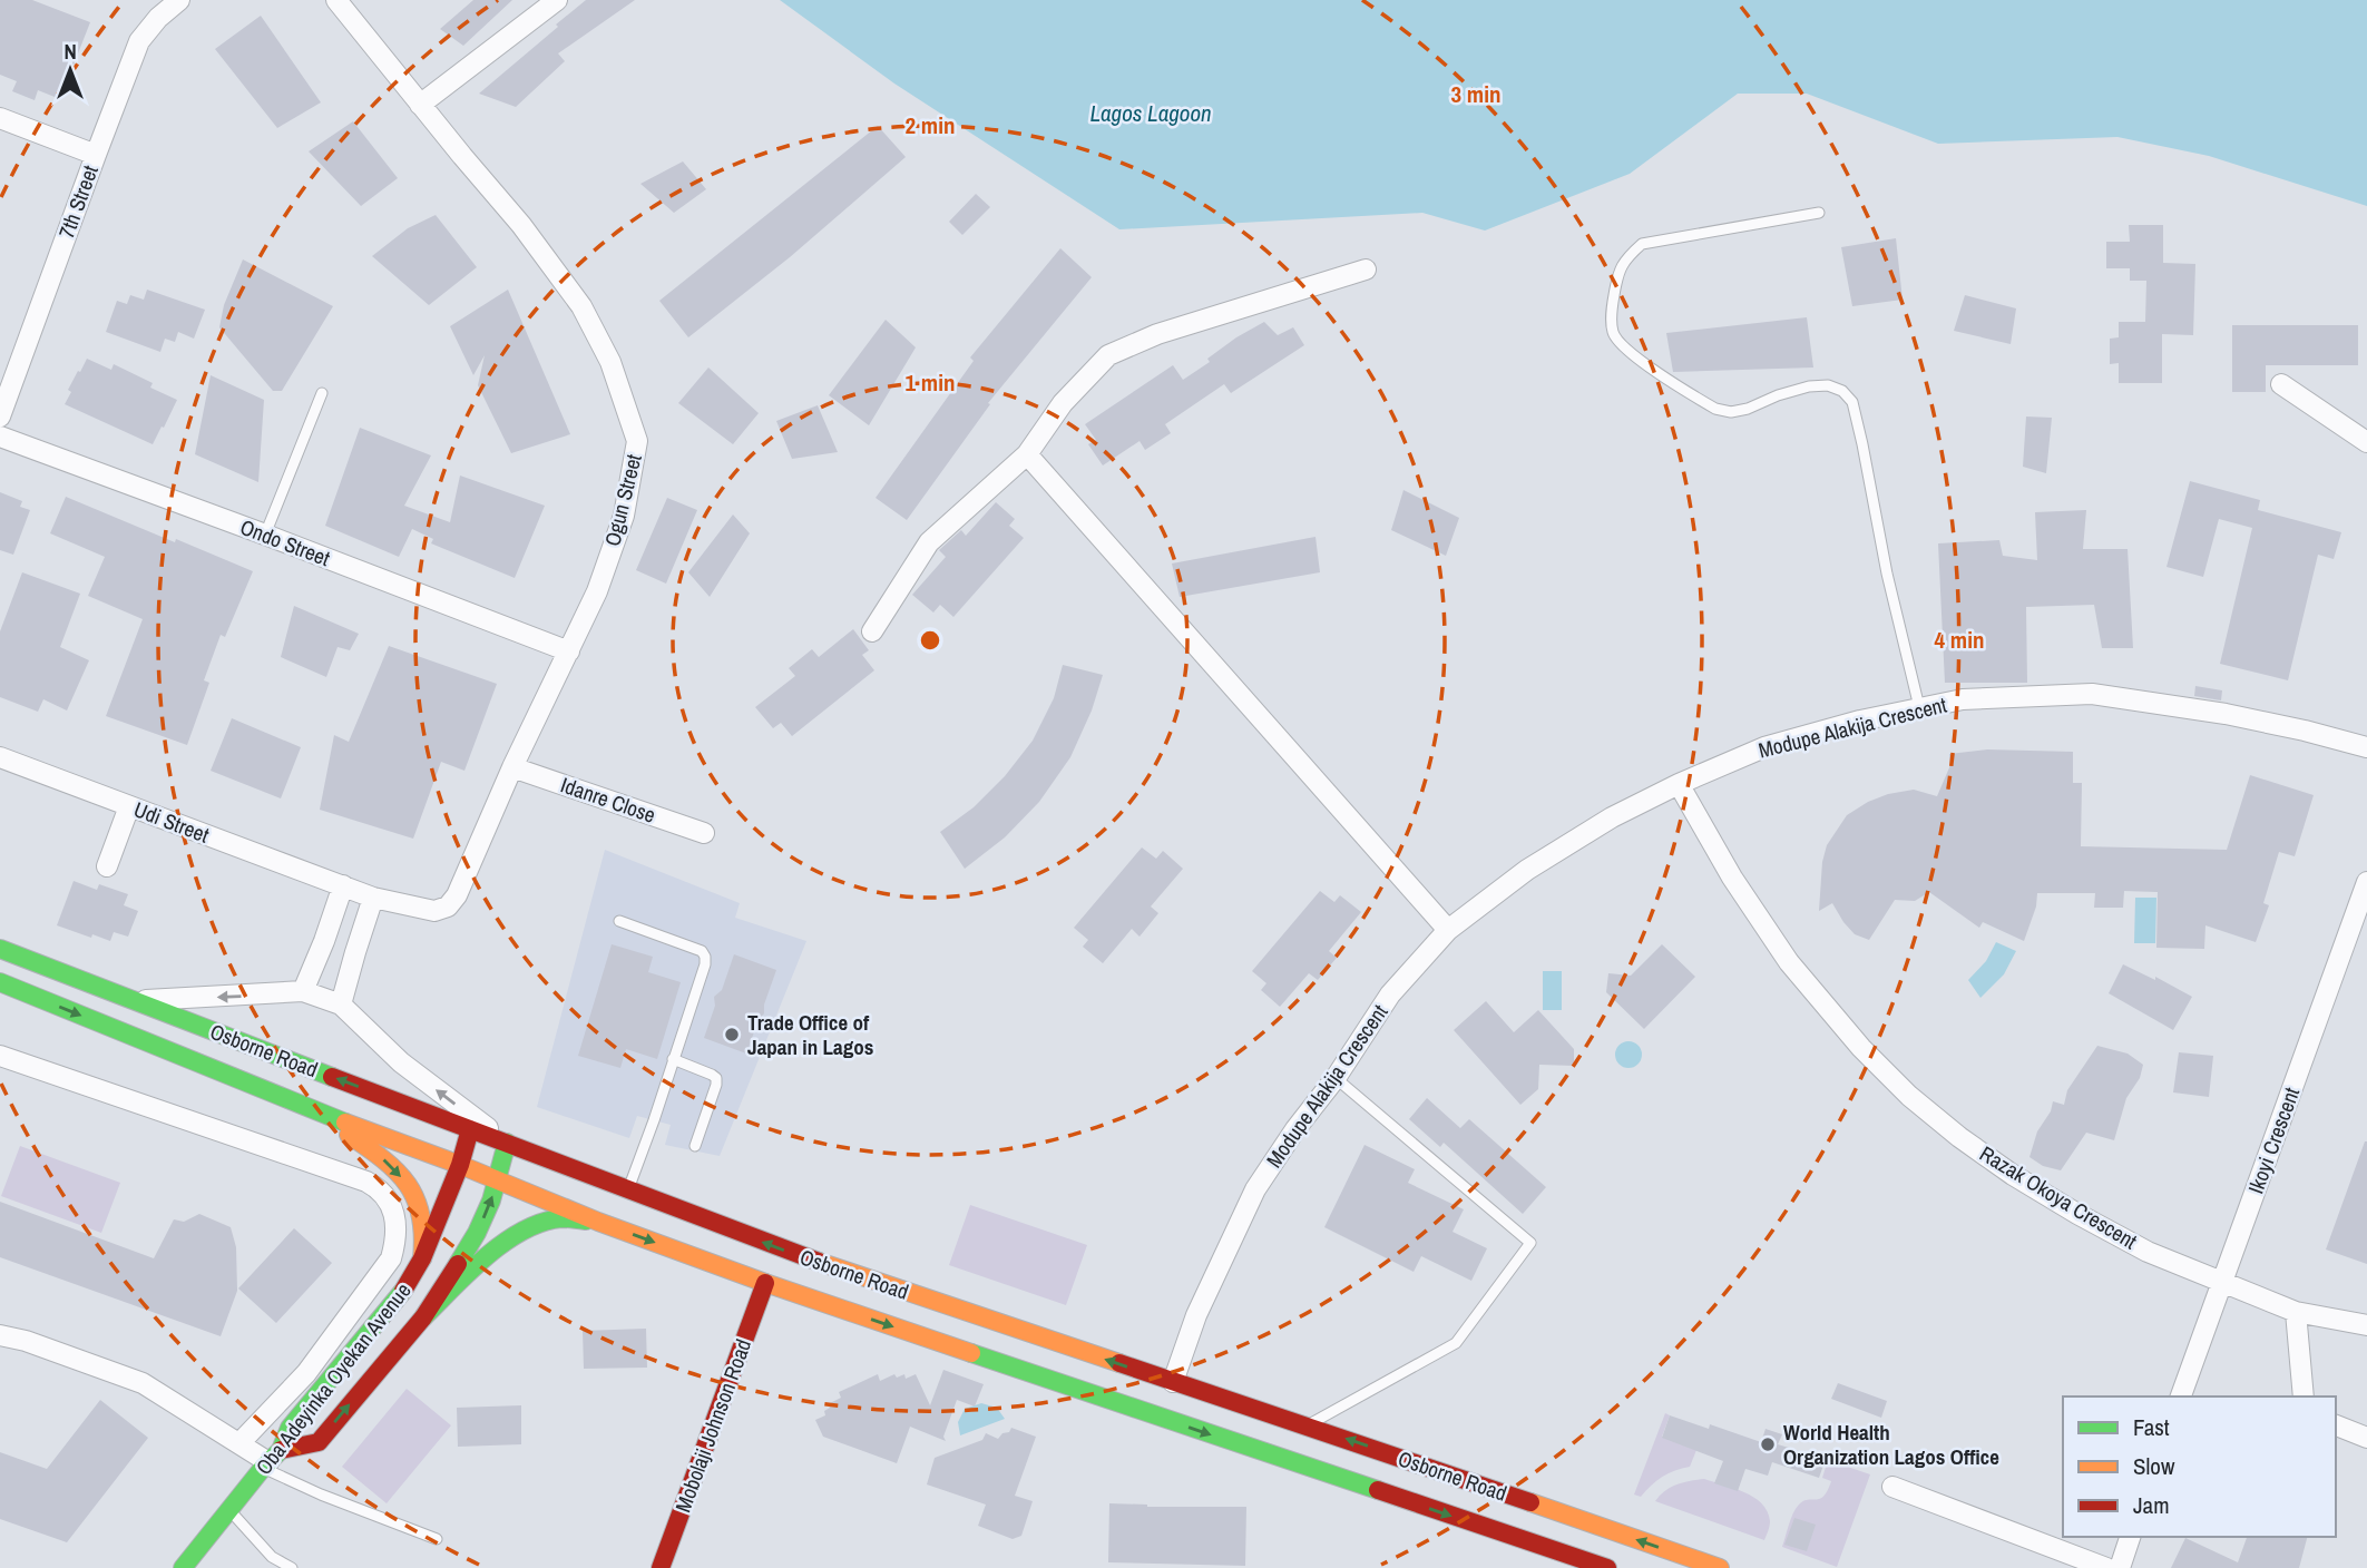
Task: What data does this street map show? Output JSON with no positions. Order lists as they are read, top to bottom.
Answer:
{
  "streets": {
    "main road": ["Osborne Road", "Oba Adeyinka Oyekan Avenue", "Mobolaji Johnson Road"],
    "street": [
      "7th Street",
      "Ogun Street",
      "Ondo Street",
      "Modupe Alakija Crescent",
      "Idanre Close",
      "Udi Street",
      "Ikoyi Crescent",
      "Razak Okoya Crescent"
    ]
  },
  "crossings": [
    ["Ogun Street", "Ondo Street"],
    ["Ogun Street", "Idanre Close"],
    ["Ogun Street", "Udi Street"],
    ["Modupe Alakija Crescent", "Osborne Road"],
    ["Modupe Alakija Crescent", "Razak Okoya Crescent"],
    ["Osborne Road", "Oba Adeyinka Oyekan Avenue"],
    ["Osborne Road", "Mobolaji Johnson Road"],
    ["Ikoyi Crescent", "Razak Okoya Crescent"]
  ],
  "water": ["Lagos Lagoon"],
  "places": ["Trade Office of Japan in Lagos", "World Health Organization Lagos Office"],
  "legend": ["Fast", "Slow", "Jam"],
  "north": "top",
  "rings": [
    "3 min",
    "2 min",
    "1 min",
    "4 min"
  ]
}
